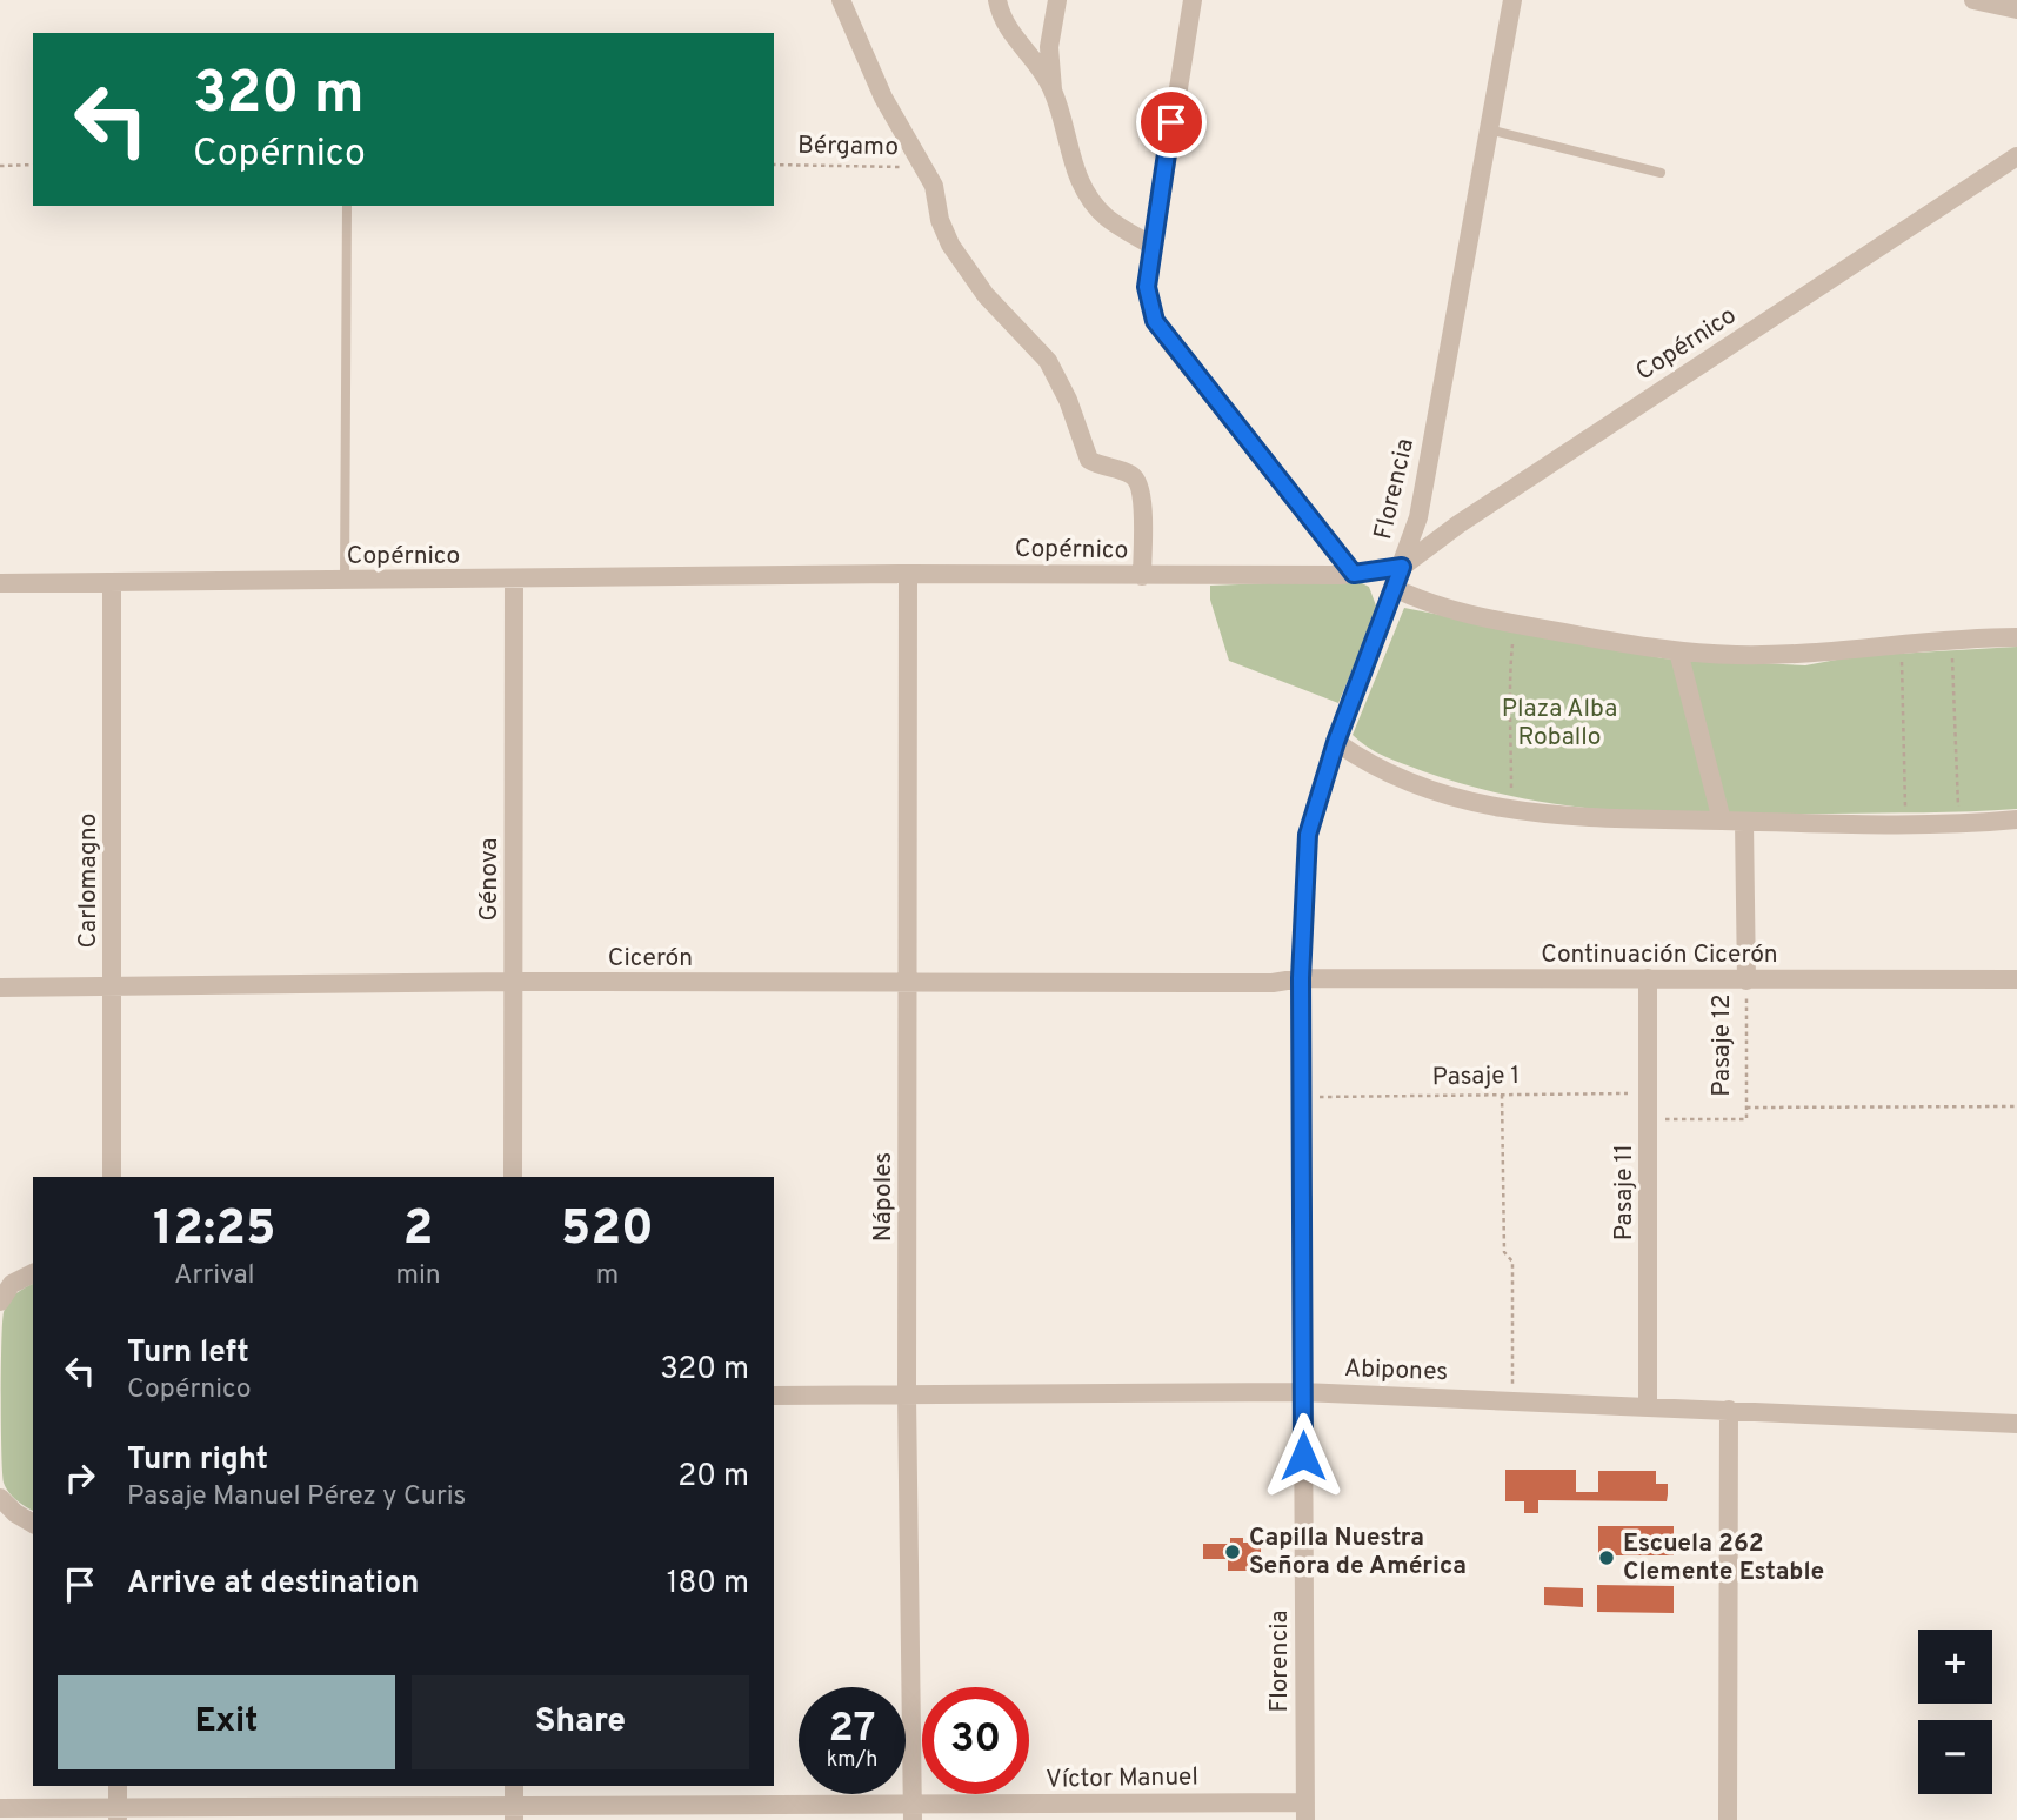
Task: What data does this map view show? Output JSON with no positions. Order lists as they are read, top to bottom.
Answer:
{
  "streets": {
    "street": [
      "Copérnico",
      "Florencia",
      "Génova",
      "Carlomagno",
      "Continuación Cicerón",
      "Cicerón",
      "Pasaje 12",
      "Pasaje 11",
      "Nápoles",
      "Abipones",
      "Víctor Manuel"
    ],
    "path": ["Bérgamo", "Pasaje 1"]
  },
  "crossings": [
    ["Copérnico", "Florencia"],
    ["Copérnico", "Génova"],
    ["Copérnico", "Carlomagno"],
    ["Copérnico", "Nápoles"],
    ["Florencia", "Continuación Cicerón"],
    ["Florencia", "Cicerón"],
    ["Florencia", "Pasaje 1"],
    ["Florencia", "Abipones"],
    ["Florencia", "Víctor Manuel"],
    ["Génova", "Cicerón"],
    ["Carlomagno", "Cicerón"],
    ["Continuación Cicerón", "Cicerón"],
    ["Continuación Cicerón", "Pasaje 12"],
    ["Continuación Cicerón", "Pasaje 11"],
    ["Cicerón", "Nápoles"],
    ["Pasaje 12", "Pasaje 11"],
    ["Pasaje 1", "Pasaje 11"],
    ["Pasaje 11", "Abipones"],
    ["Nápoles", "Abipones"],
    ["Nápoles", "Víctor Manuel"]
  ],
  "parks": ["Plaza Alba Roballo"],
  "places": ["Capilla Nuestra Señora de América", "Escuela 262 Clemente Estable"],
  "page": {
    "turn": ["320 m", "Copérnico"],
    "eta": [
      "12:25",
      "Arrival",
      "2",
      "min",
      "520",
      "m"
    ],
    "list": [
      {
        "name": "Turn left",
        "note": "Copérnico",
        "value": "320 m"
      },
      {
        "name": "Turn right",
        "note": "Pasaje Manuel Pérez y Curis",
        "value": "20 m"
      },
      {
        "name": "Arrive at destination",
        "value": "180 m"
      }
    ],
    "map_buttons": ["+", "−"],
    "buttons": ["Exit", "Share"],
    "speed": "27 km/h",
    "limit": "30"
  }
}
